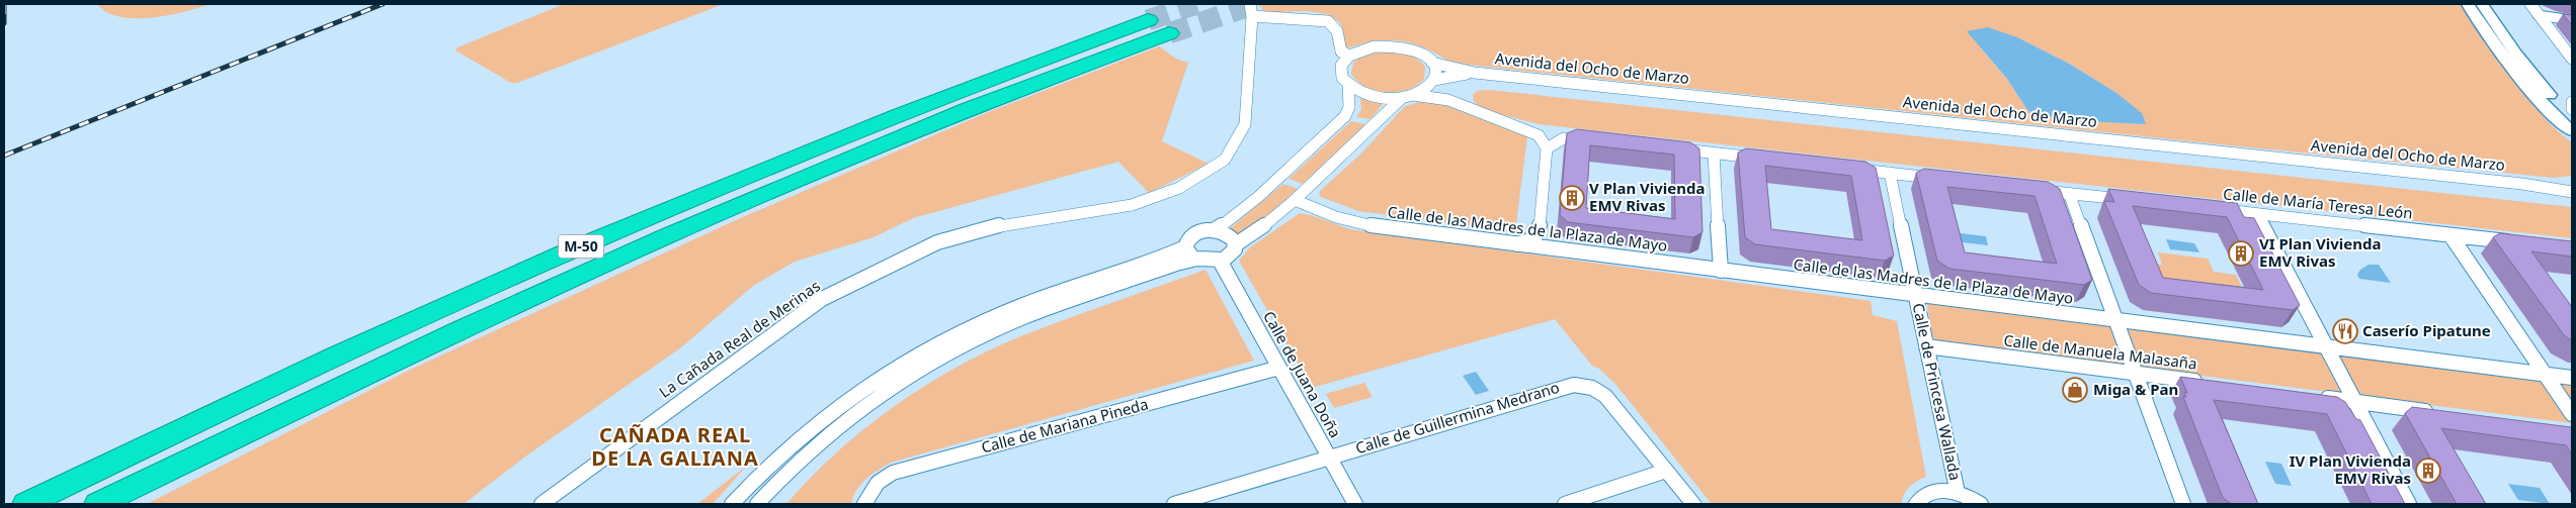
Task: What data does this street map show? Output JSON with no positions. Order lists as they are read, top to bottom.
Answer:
{
  "streets": {
    "highway": ["M-50"],
    "street": [
      "Avenida del Ocho de Marzo",
      "Calle de María Teresa León",
      "Calle de las Madres de la Plaza de Mayo",
      "La Cañada Real de Merinas",
      "Calle de Manuela Malasaña",
      "Calle de Juana Doña",
      "Calle de Princesa Wallada",
      "Calle de Guillermina Medrano",
      "Calle de Mariana Pineda"
    ]
  },
  "crossings": [
    ["Calle de las Madres de la Plaza de Mayo", "Calle de Princesa Wallada"],
    ["Calle de Manuela Malasaña", "Calle de Princesa Wallada"],
    ["Calle de Juana Doña", "Calle de Guillermina Medrano"],
    ["Calle de Juana Doña", "Calle de Mariana Pineda"]
  ],
  "districts": ["CAÑADA REAL DE LA GALIANA"],
  "places": {
    "building": ["V Plan Vivienda EMV Rivas", "VI Plan Vivienda EMV Rivas", "IV Plan Vivienda EMV Rivas"],
    "restaurant": ["Caserío Pipatune"],
    "shop": ["Miga & Pan"]
  }
}
